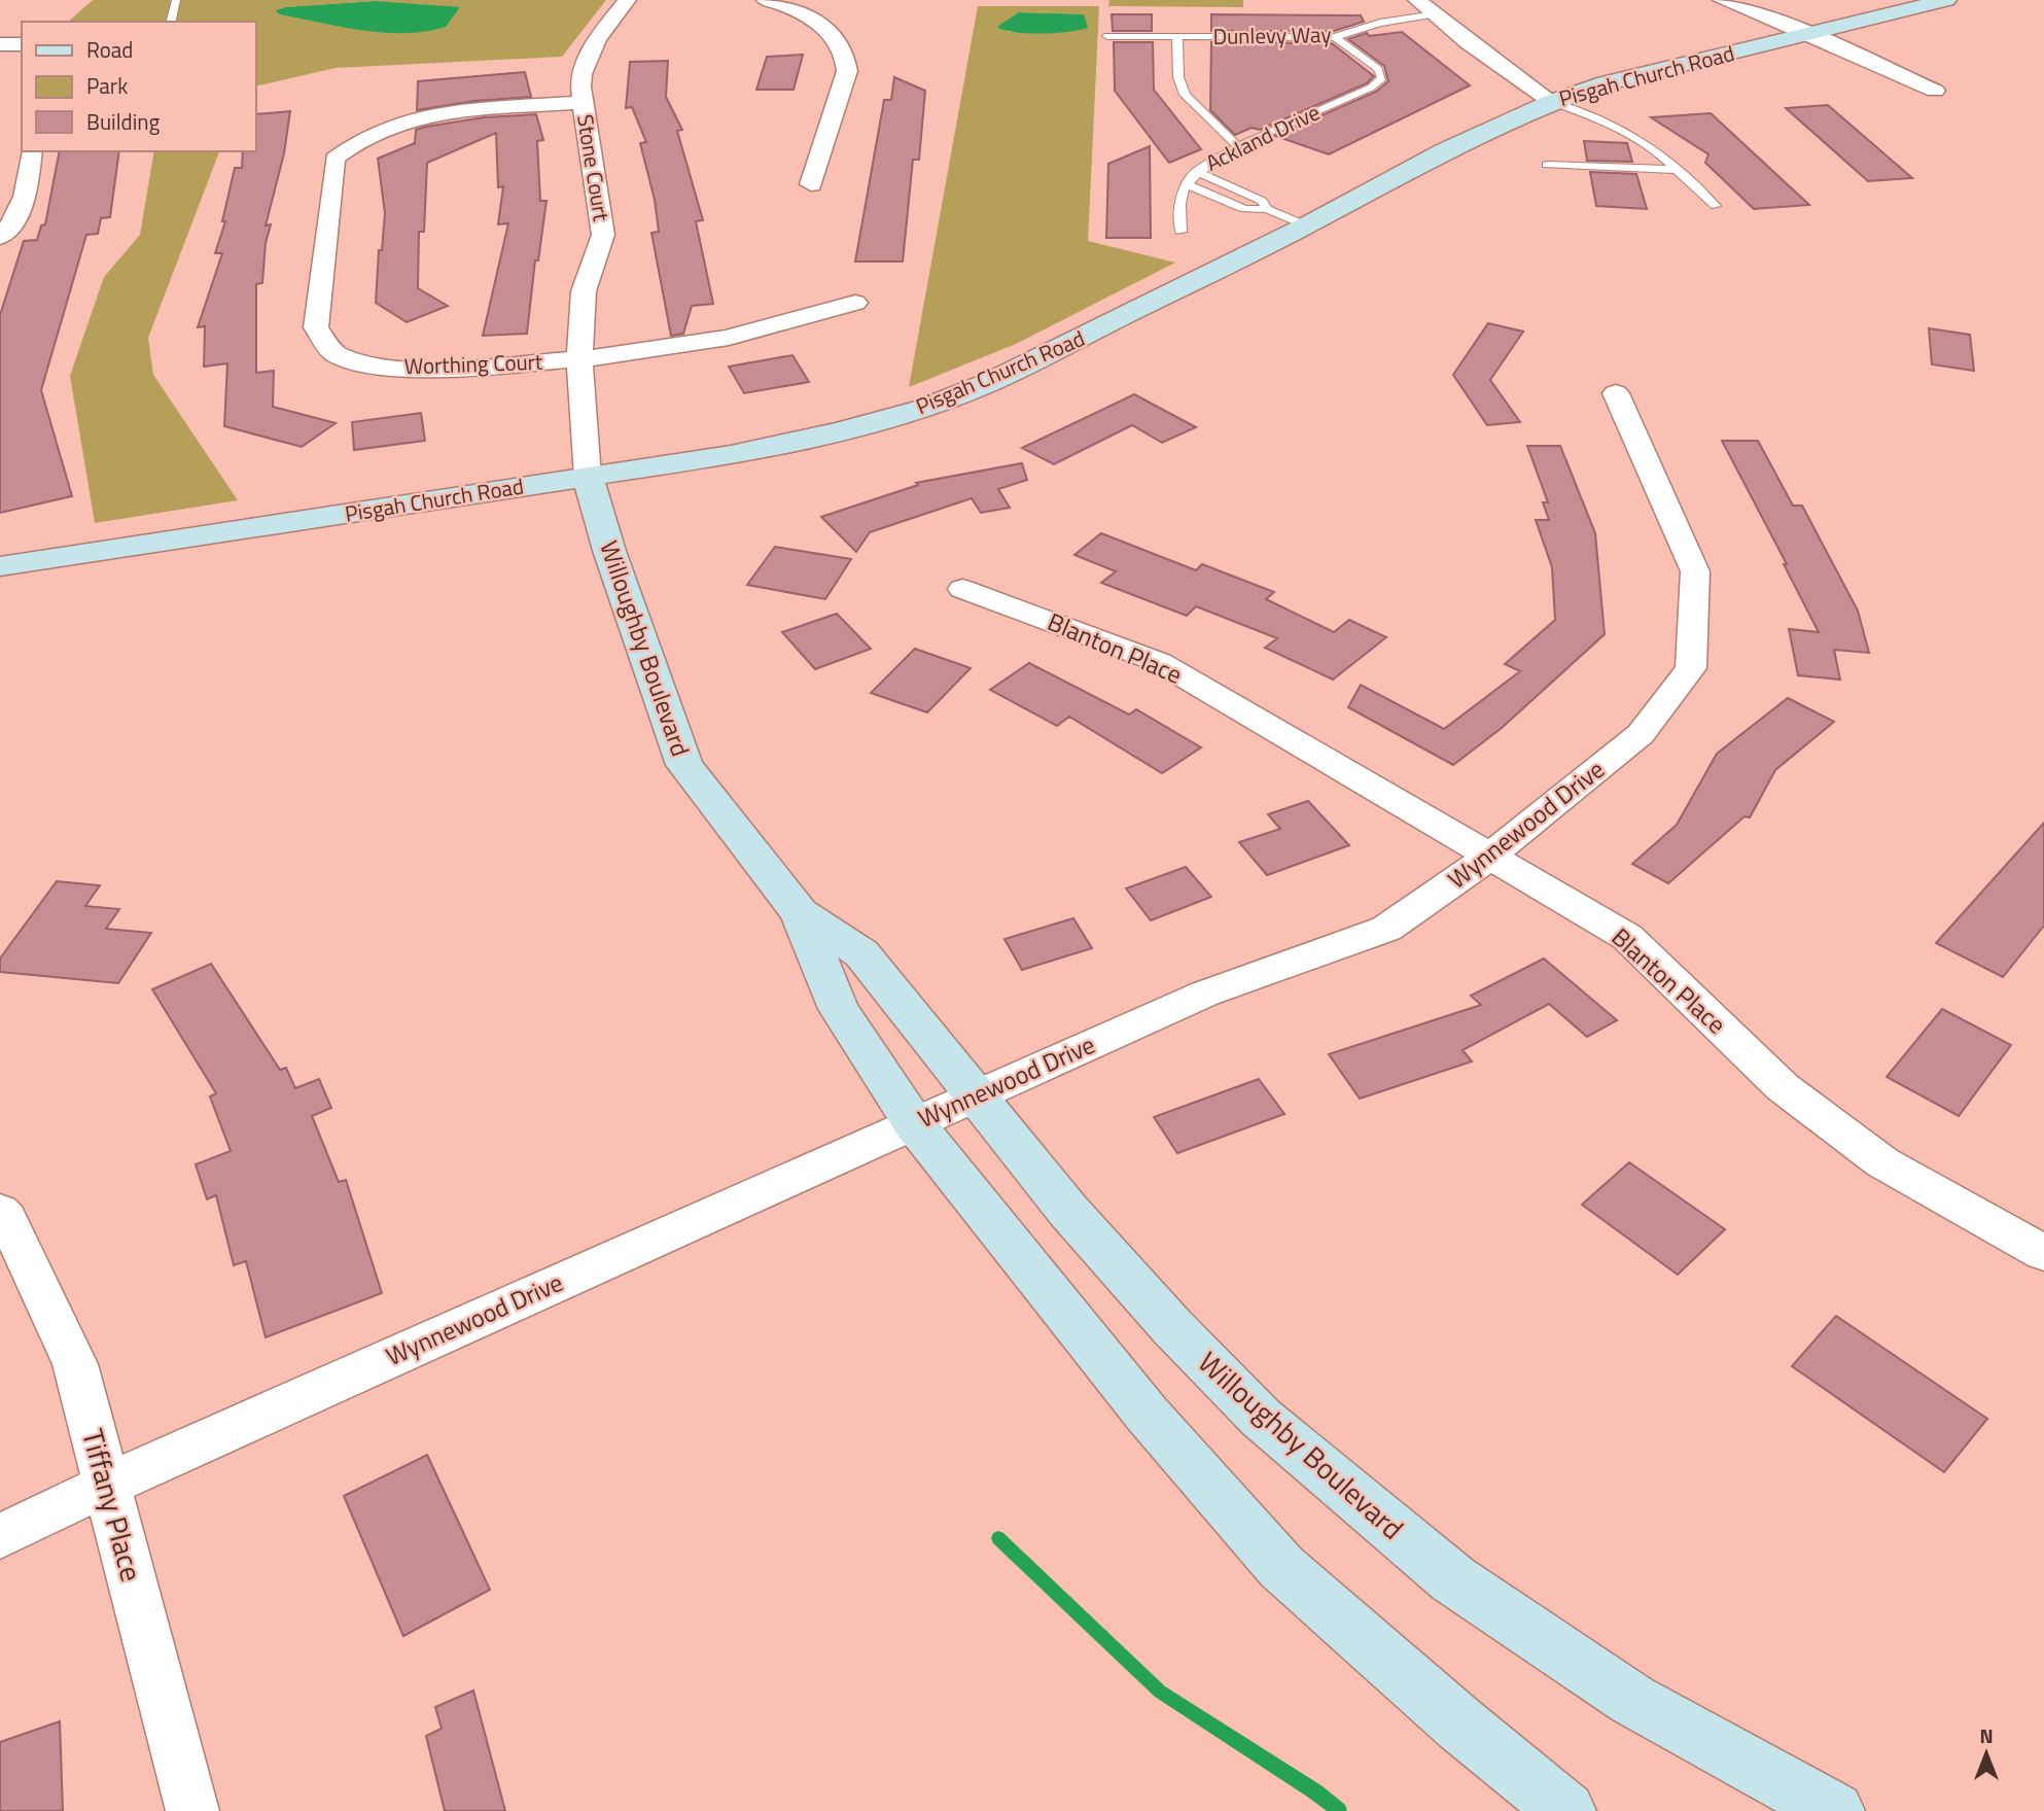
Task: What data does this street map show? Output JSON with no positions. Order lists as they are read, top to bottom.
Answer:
{
  "streets": {
    "main road": ["Pisgah Church Road", "Willoughby Boulevard"],
    "street": [
      "Stone Court",
      "Worthing Court",
      "Blanton Place",
      "Wynnewood Drive",
      "Tiffany Place"
    ],
    "lane": ["Dunlevy Way", "Ackland Drive"]
  },
  "crossings": [
    ["Dunlevy Way", "Ackland Drive"],
    ["Pisgah Church Road", "Ackland Drive"],
    ["Pisgah Church Road", "Stone Court"],
    ["Pisgah Church Road", "Willoughby Boulevard"],
    ["Stone Court", "Worthing Court"],
    ["Stone Court", "Willoughby Boulevard"],
    ["Willoughby Boulevard", "Wynnewood Drive"],
    ["Blanton Place", "Wynnewood Drive"],
    ["Wynnewood Drive", "Tiffany Place"]
  ],
  "legend": ["Road", "Park", "Building"],
  "north": "top"
}
